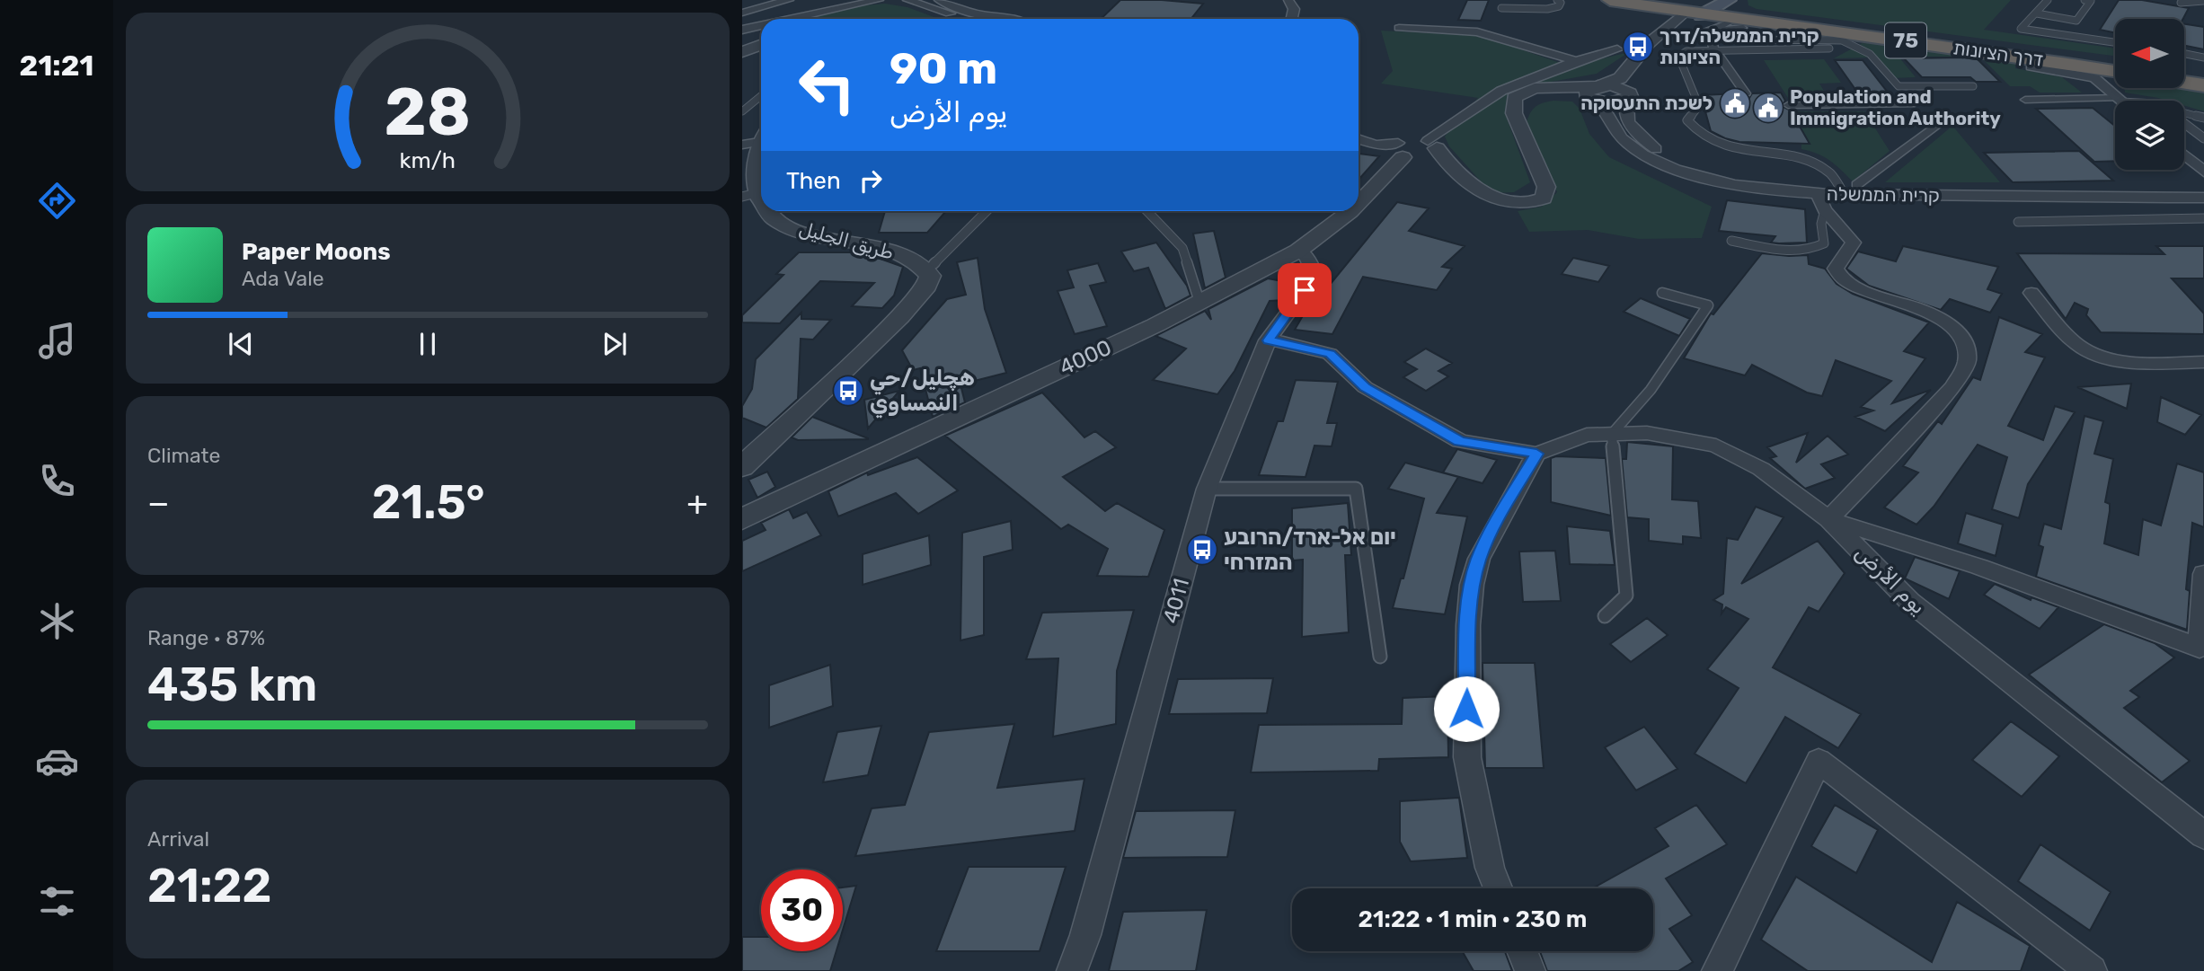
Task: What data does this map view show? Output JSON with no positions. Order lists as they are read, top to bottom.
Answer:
{
  "streets": {
    "highway": ["75", "דרך הציונות"],
    "street": [
      "קרית הממשלה",
      "طريق الجليل",
      "4000",
      "يوم الأرض",
      "4011"
    ]
  },
  "crossings": [
    ["4000", "4011"],
    ["يوم الأرض", "4011"]
  ],
  "places": {
    "bus stop": ["קרית הממשלה/דרך הציונות", "هچليل/حي النمساوي", "יום אל-ארד/הרובע המזרחי"],
    "public building": ["לשכת התעסוקה", "Population and Immigration Authority"]
  },
  "north": "left",
  "page": {
    "tabs": "21:21",
    "turn": ["90 m", "يوم الأرض"],
    "then": "Then",
    "song": ["Paper Moons", "Ada Vale"],
    "tile": [
      "Climate",
      ["Range · 87%", "435 km"],
      ["Arrival", "21:22"]
    ],
    "heat": ["−", "21.5°", "+"],
    "limit": "30",
    "trip": "21:22 · 1 min · 230 m",
    "gauge": ["28", "km/h"]
  }
}
